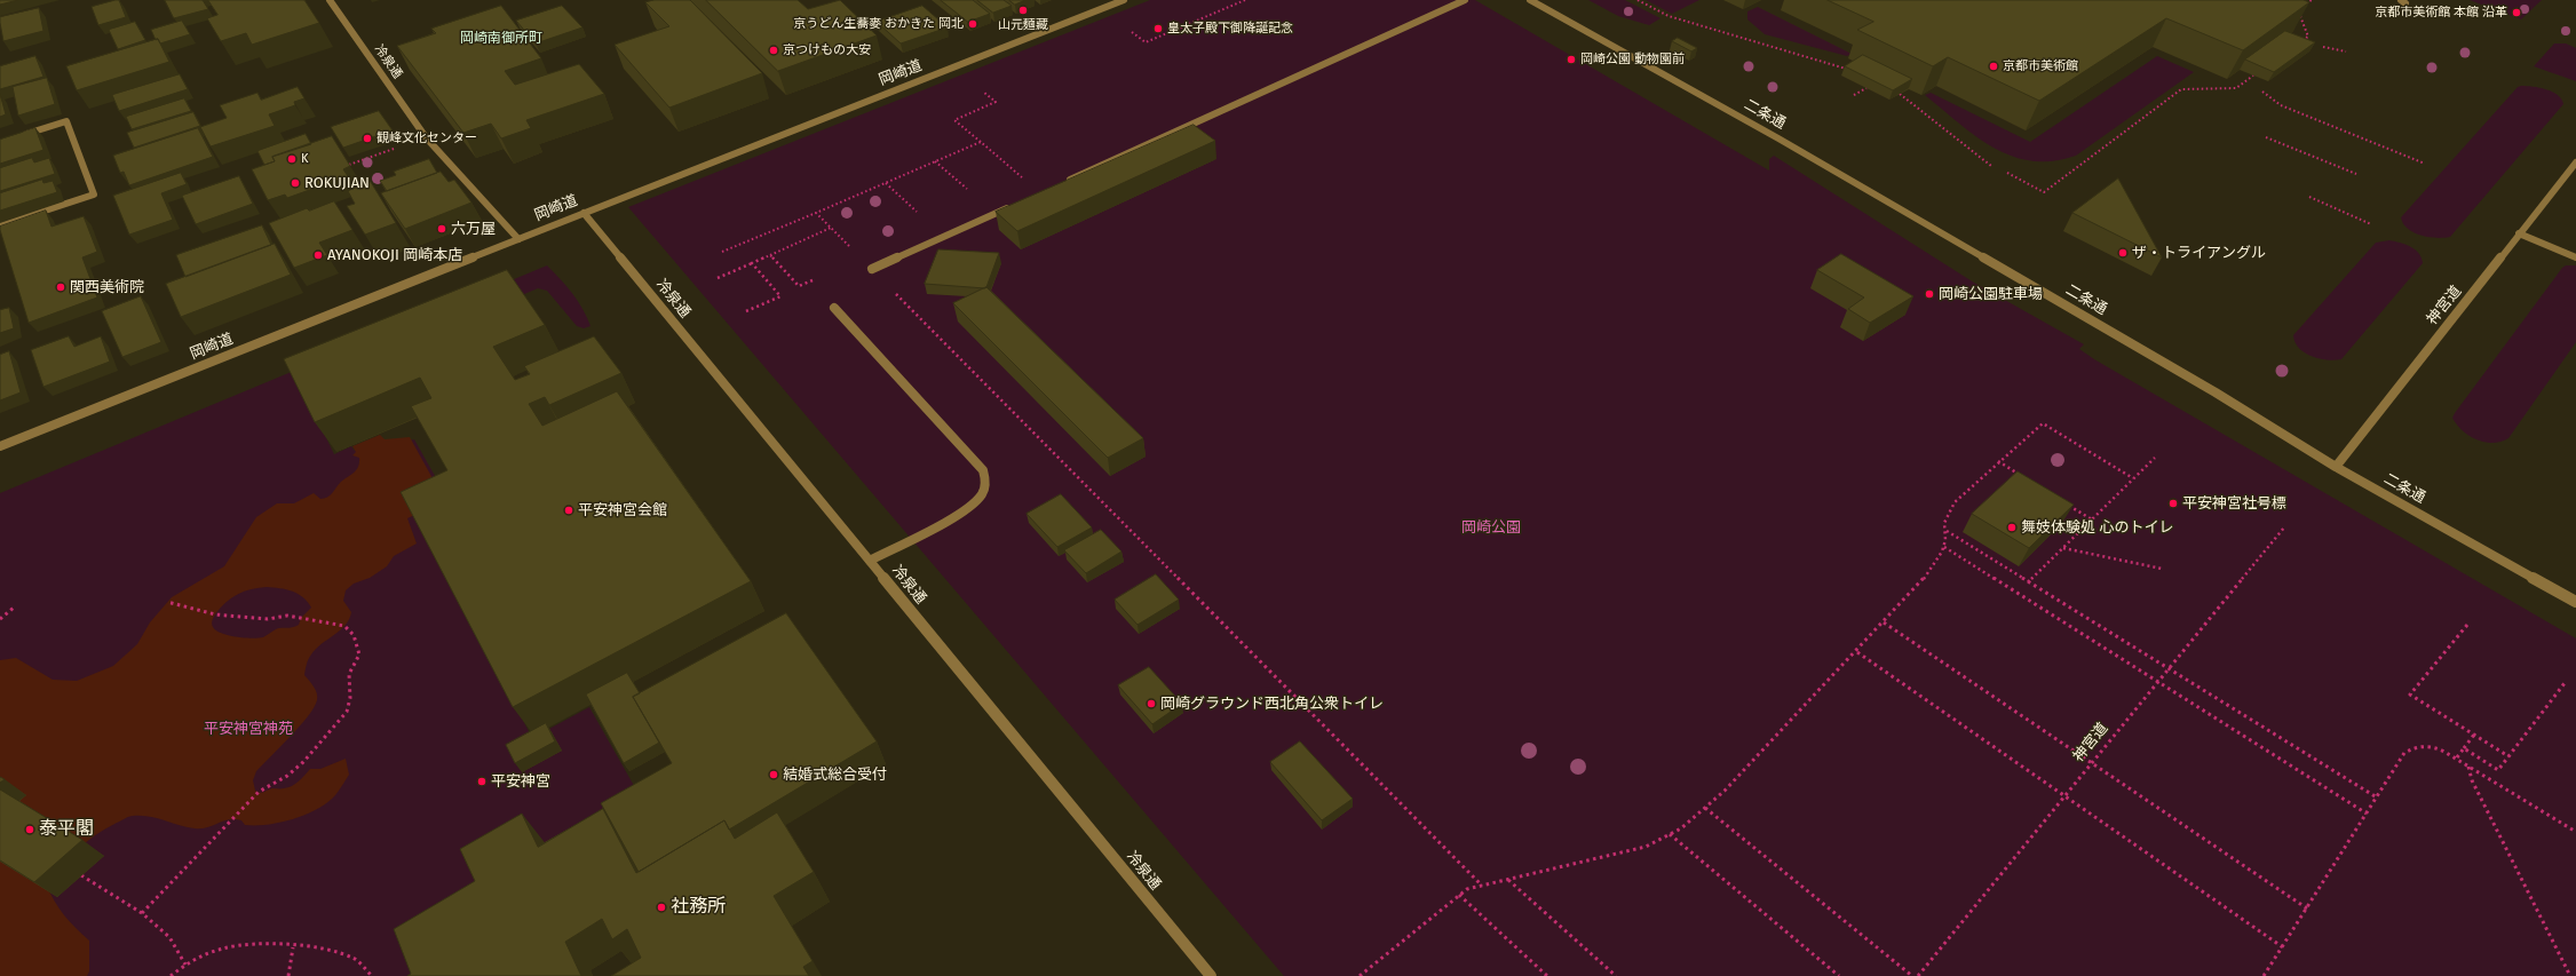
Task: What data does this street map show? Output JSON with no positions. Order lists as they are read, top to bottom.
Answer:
{
  "streets": {
    "street": [
      "冷泉通",
      "岡崎道",
      "二条通",
      "神宮道"
    ]
  },
  "crossings": [
    ["冷泉通", "岡崎道"],
    ["二条通", "神宮道"]
  ],
  "districts": ["岡崎南御所町"],
  "parks": ["岡崎公園", "平安神宮神苑"],
  "places": [
    "山元麵藏",
    "京都市美術館 本館 沿革",
    "京うどん生蕎麥 おかきた 岡北",
    "皇太子殿下御降誕記念",
    "京つけもの大安",
    "岡崎公園 動物園前",
    "京都市美術館",
    "観峰文化センター",
    "K",
    "ROKUJIAN",
    "六万屋",
    "ザ・トライアングル",
    "AYANOKOJI 岡崎本店",
    "関西美術院",
    "岡崎公園駐車場",
    "平安神宮社号標",
    "平安神宮会館",
    "舞妓体験処 心のトイレ",
    "岡崎グラウンド西北角公衆トイレ",
    "結婚式総合受付",
    "平安神宮",
    "泰平閣",
    "社務所"
  ]
}
